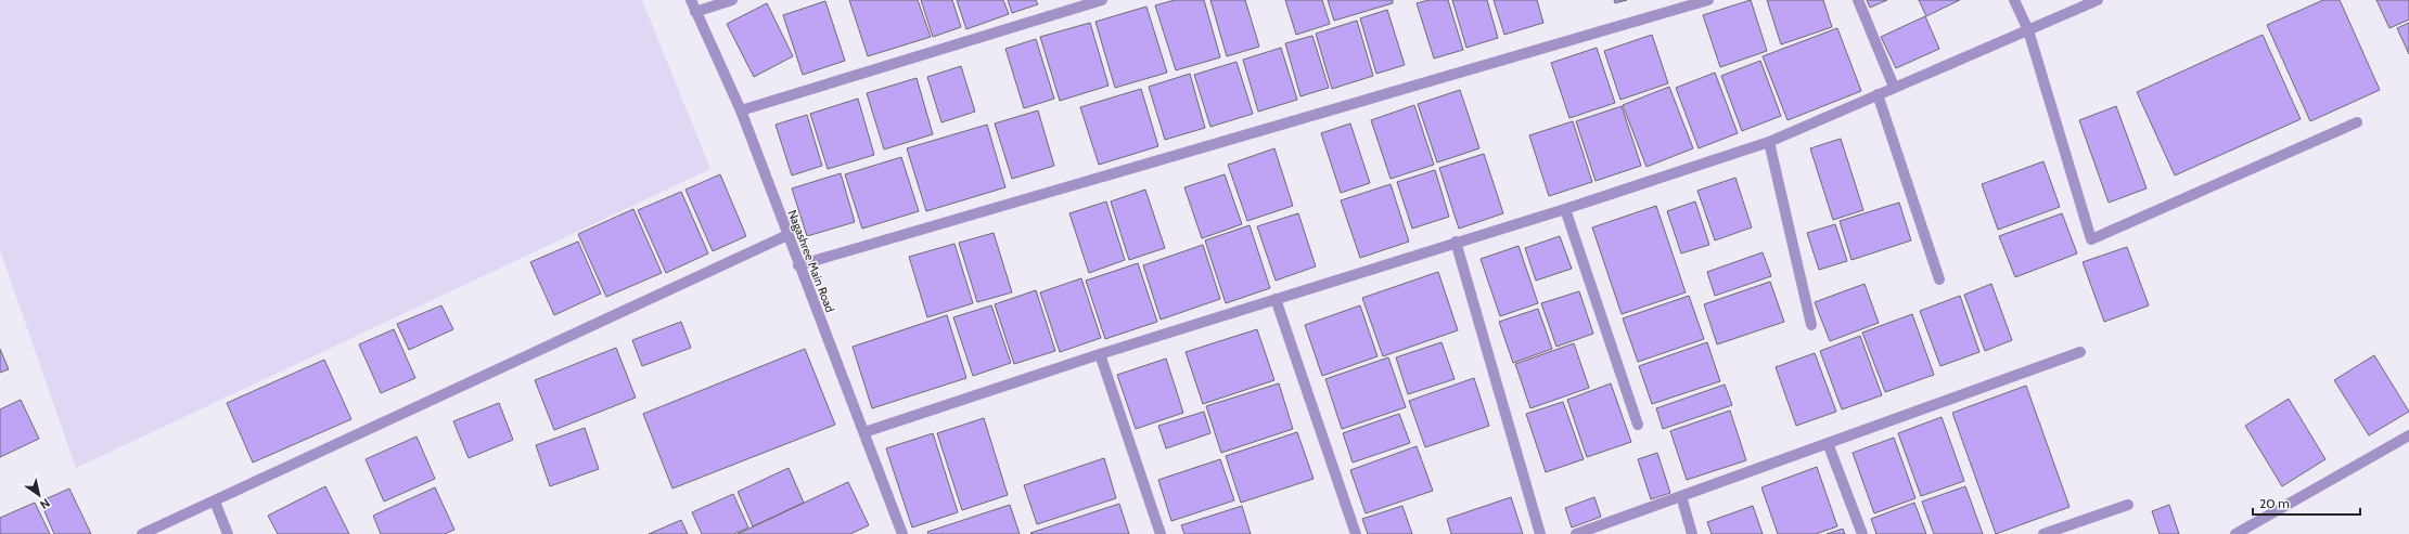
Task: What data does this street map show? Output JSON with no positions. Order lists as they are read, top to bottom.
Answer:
{
  "streets": {
    "street": ["Nagashree Main Road"]
  },
  "scale_bar": "20 m",
  "north": "bottom right"
}
